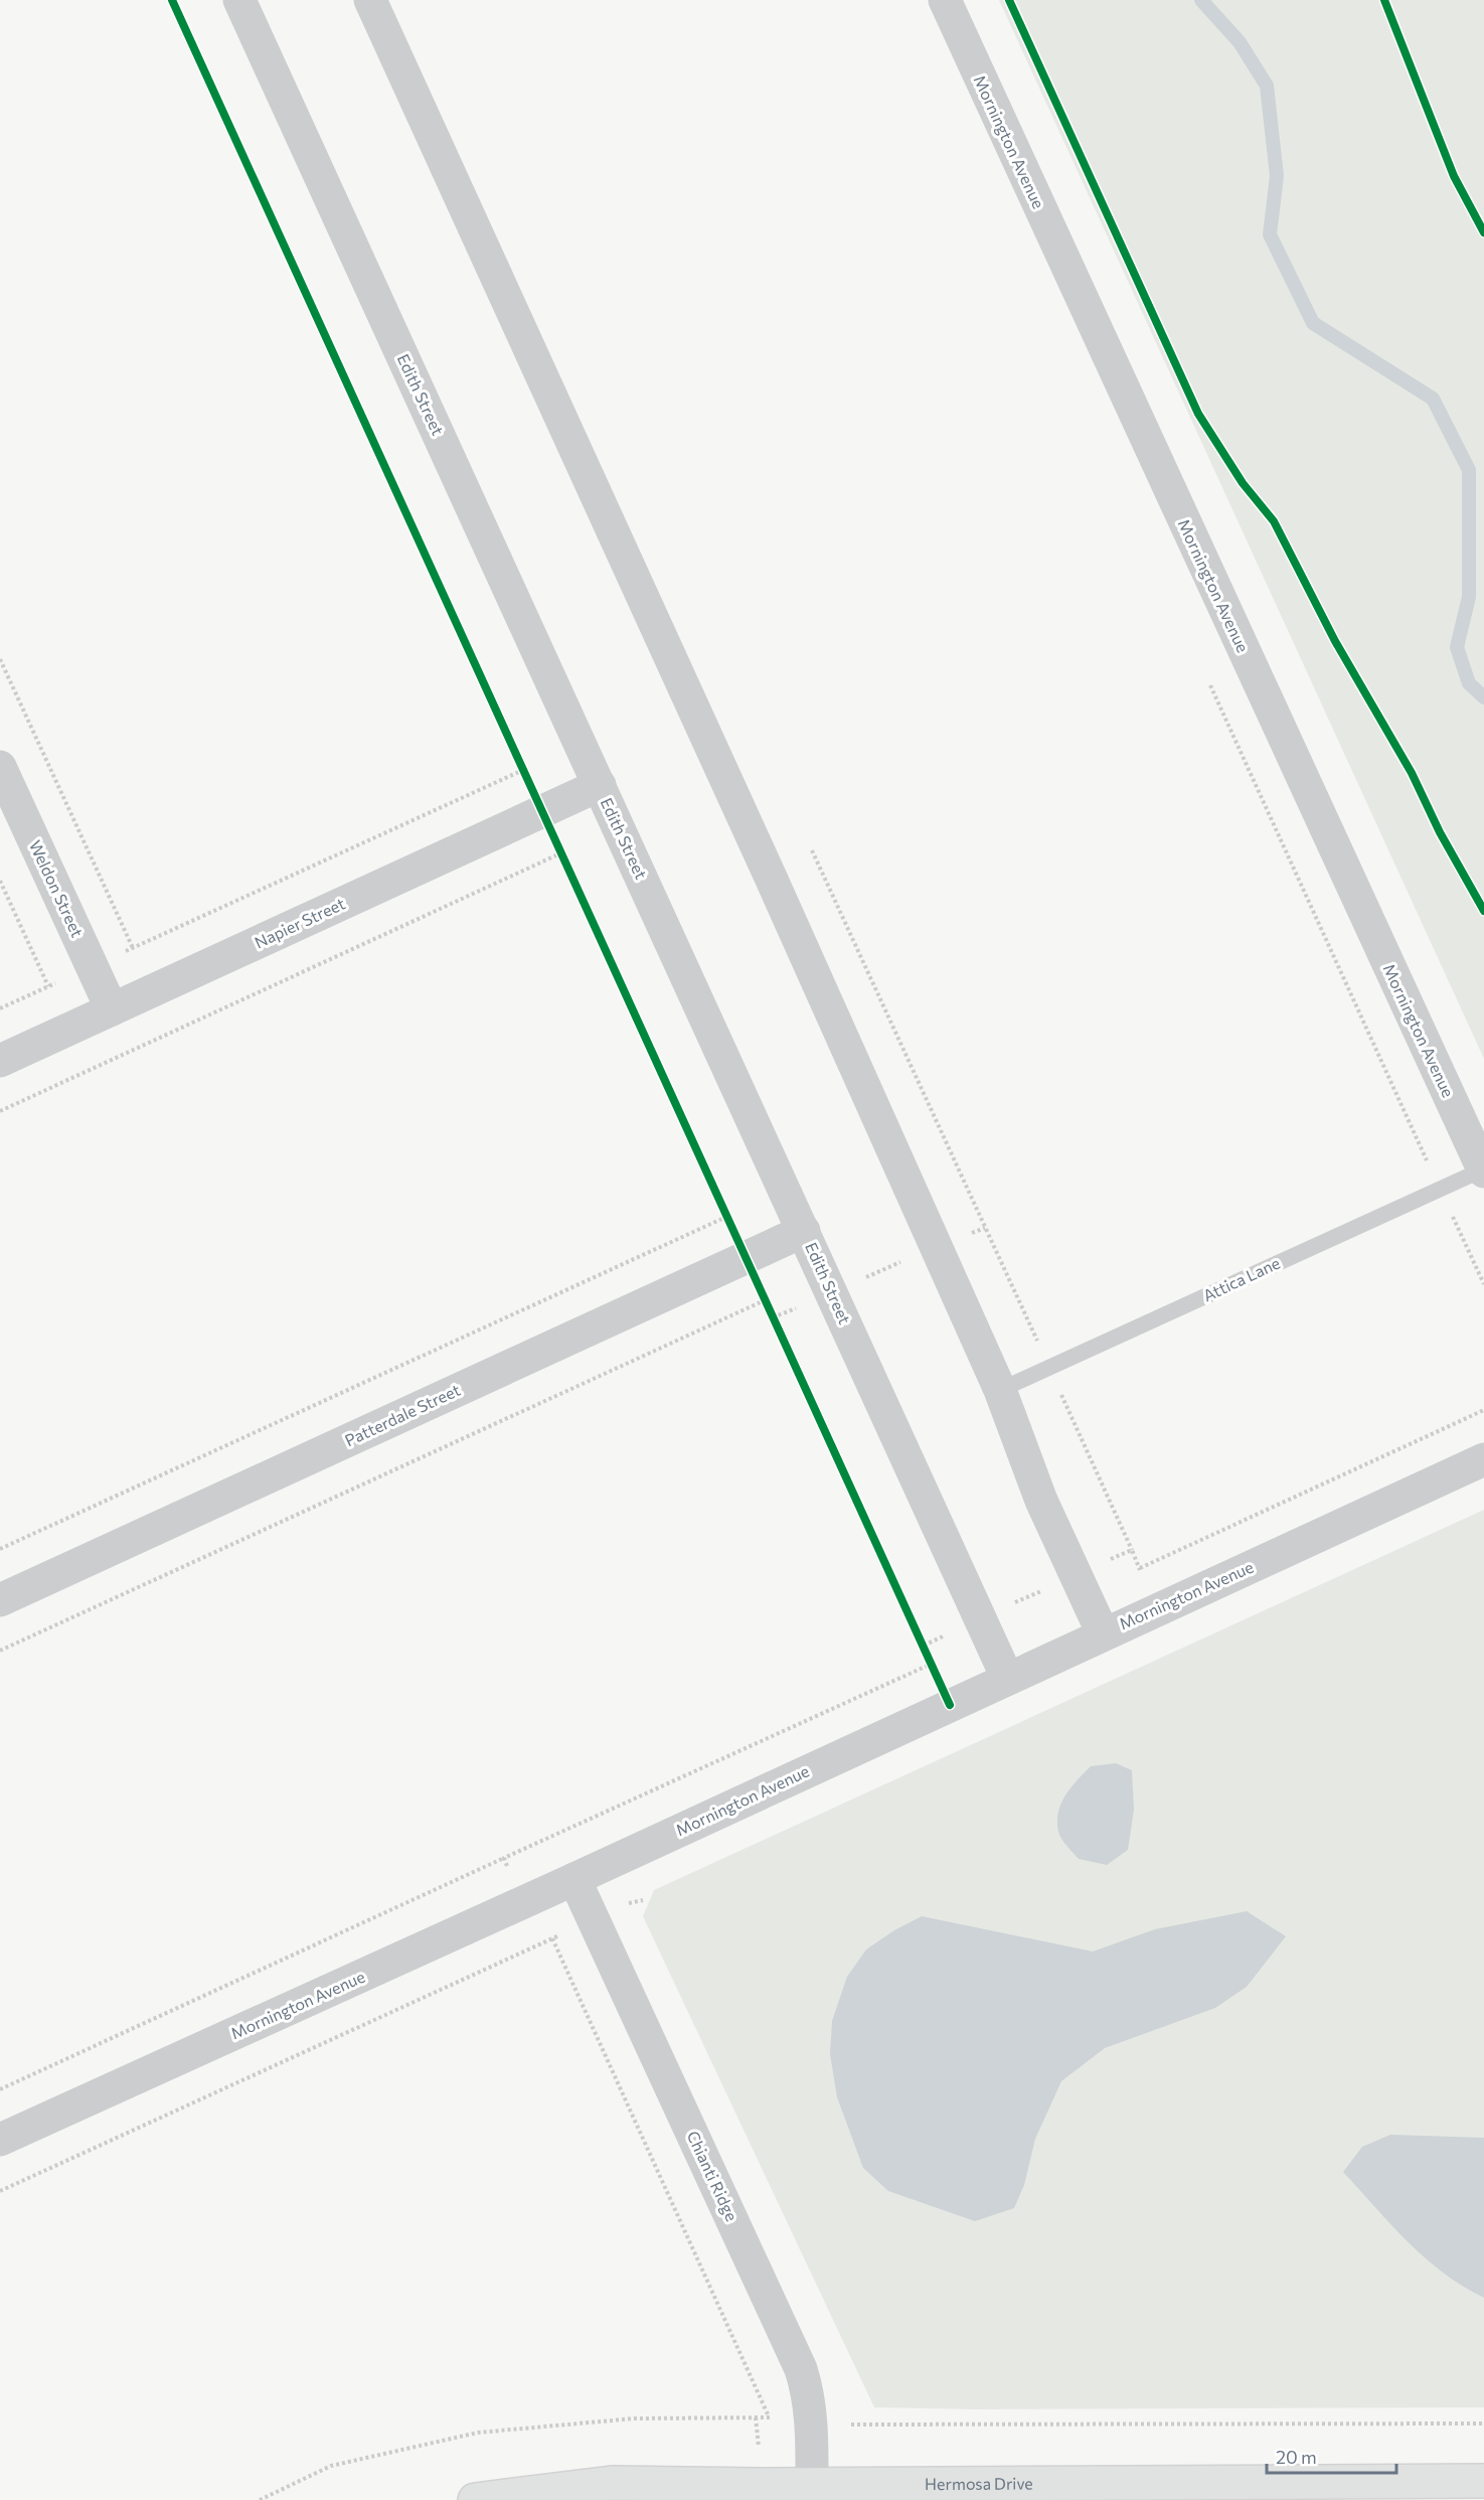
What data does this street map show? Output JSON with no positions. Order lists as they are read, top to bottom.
{
  "streets": {
    "street": [
      "Mornington Avenue",
      "Edith Street",
      "Weldon Street",
      "Napier Street",
      "Patterdale Street",
      "Chianti Ridge",
      "Hermosa Drive"
    ],
    "lane": ["Attica Lane"]
  },
  "crossings": [
    ["Mornington Avenue", "Edith Street"],
    ["Mornington Avenue", "Attica Lane"],
    ["Mornington Avenue", "Chianti Ridge"],
    ["Edith Street", "Napier Street"],
    ["Edith Street", "Patterdale Street"],
    ["Weldon Street", "Napier Street"],
    ["Chianti Ridge", "Hermosa Drive"]
  ],
  "scale_bar": "20 m"
}
